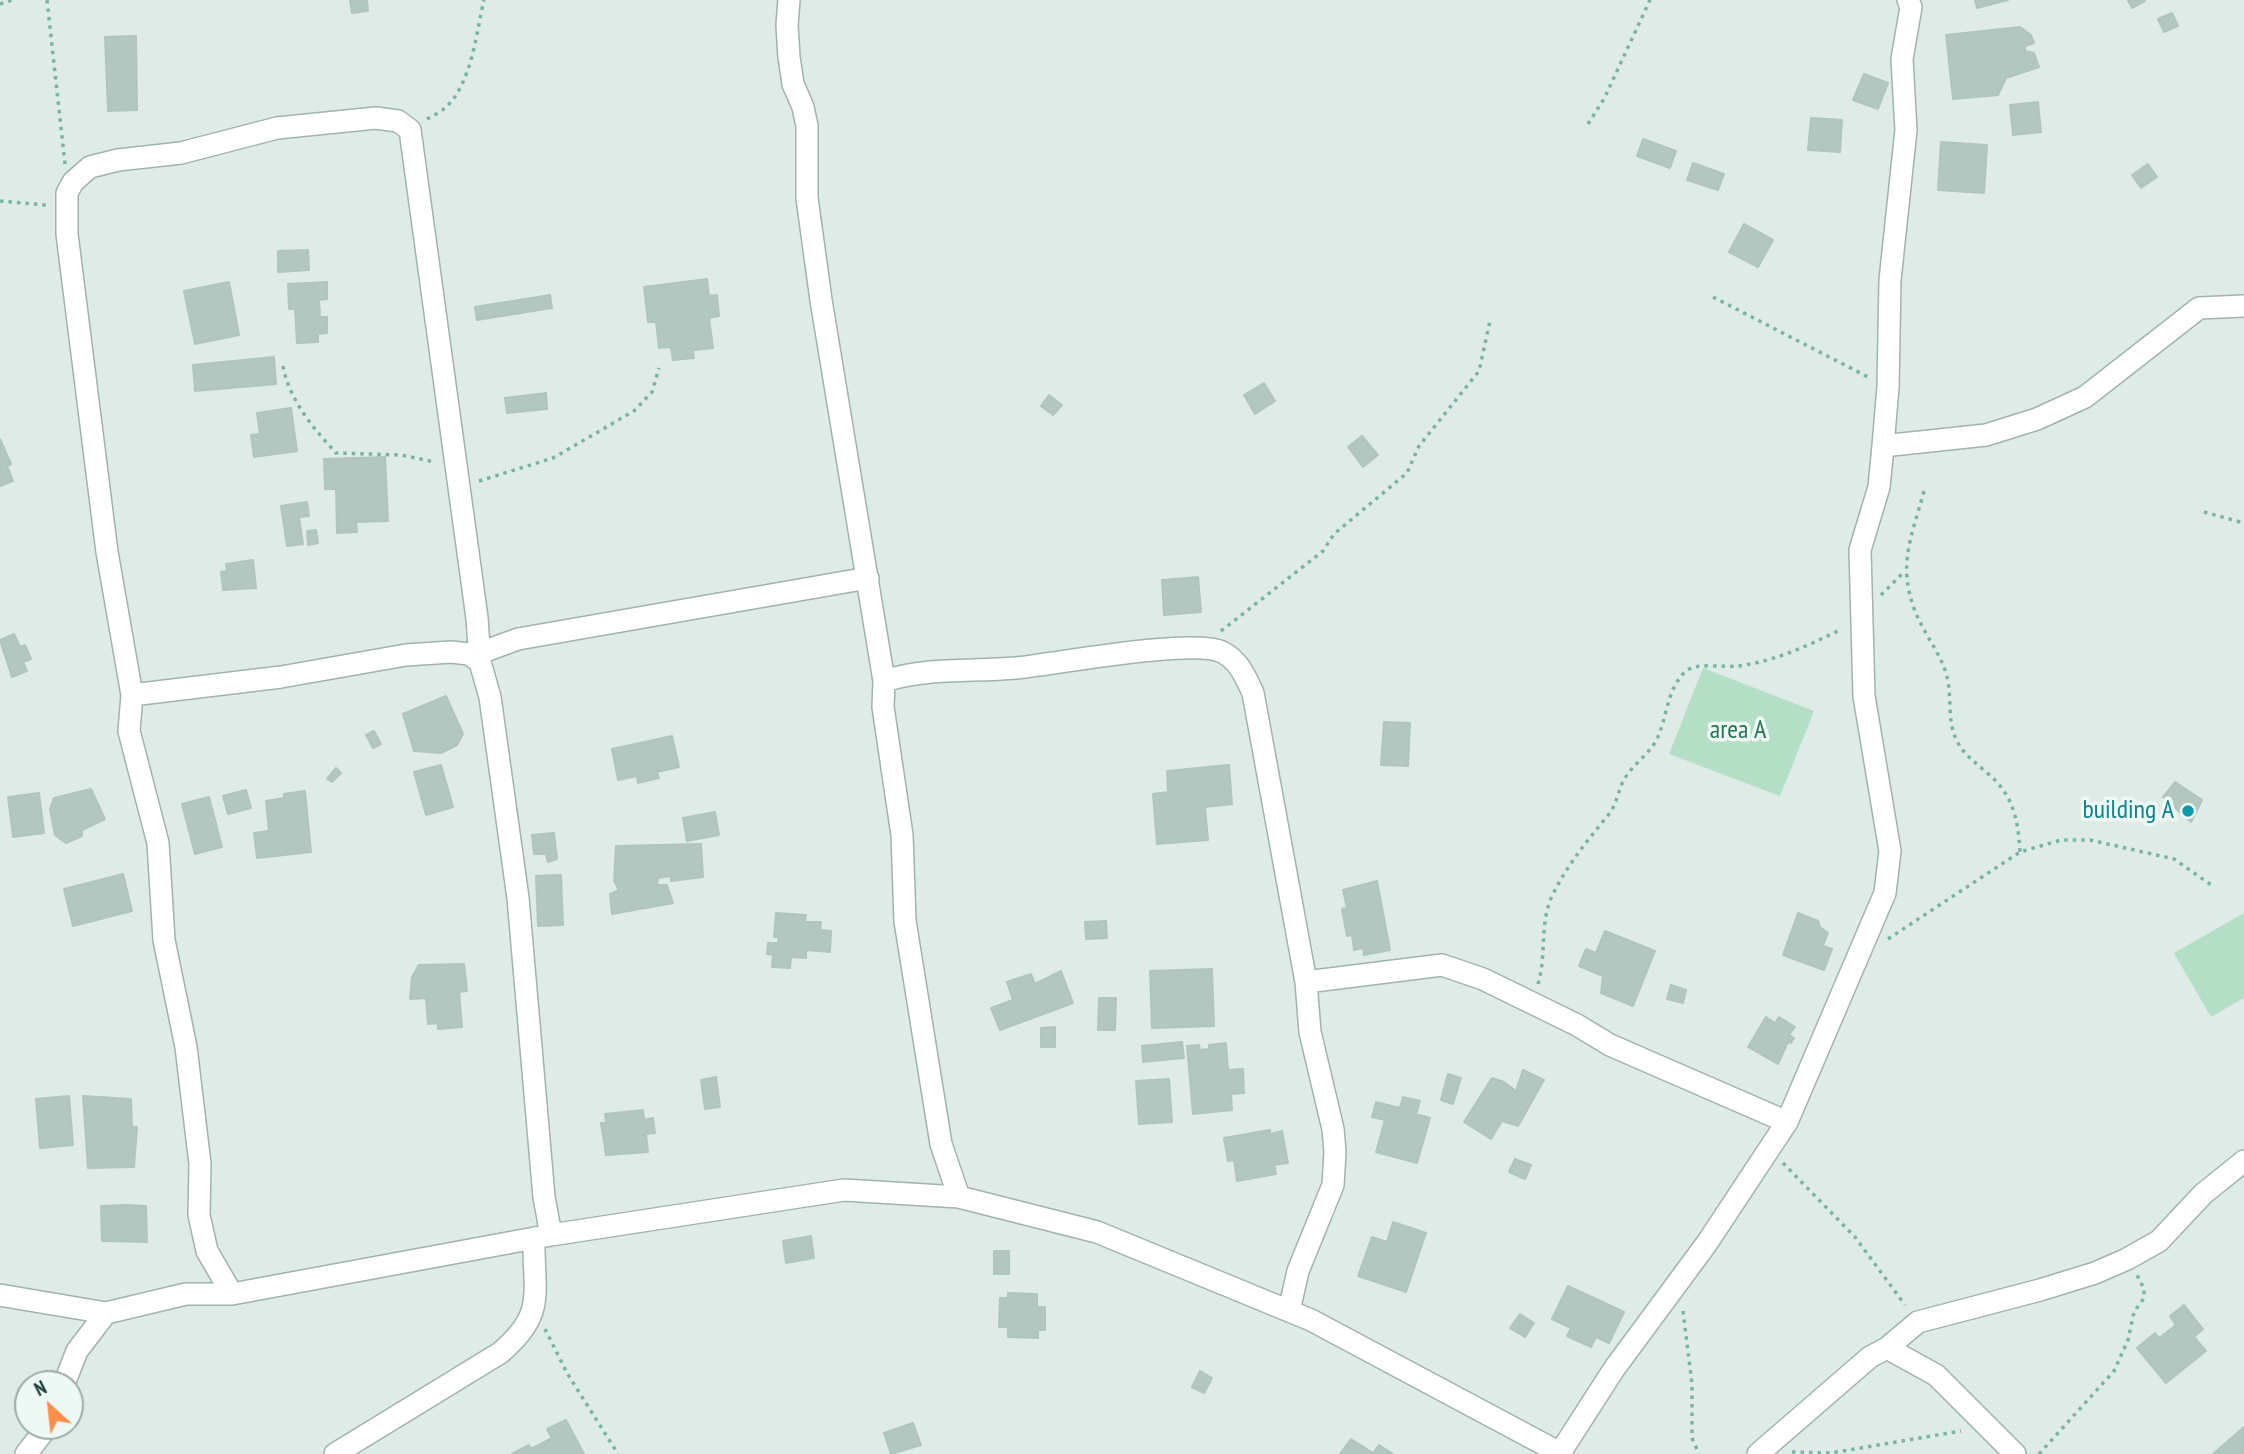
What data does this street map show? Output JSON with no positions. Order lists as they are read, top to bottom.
{
  "parks": ["area A"],
  "places": ["building A"],
  "north": "top left"
}
